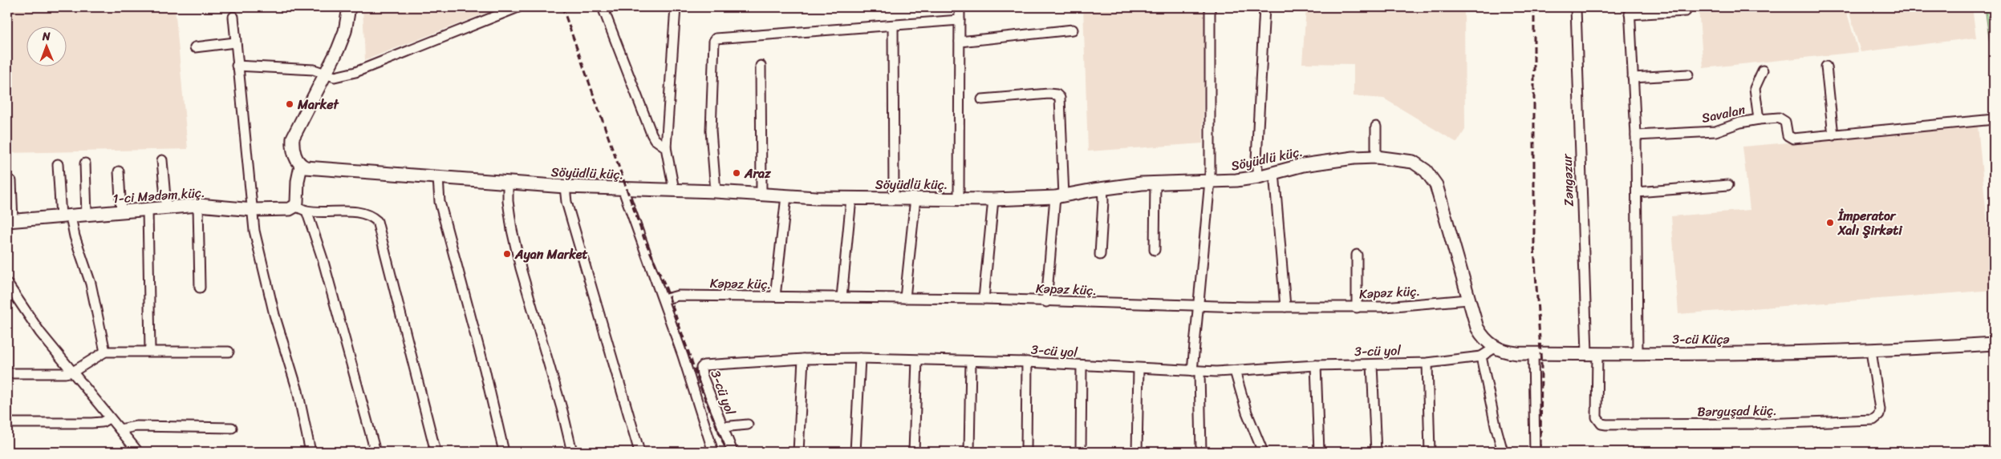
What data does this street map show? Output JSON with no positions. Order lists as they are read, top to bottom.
{
  "streets": {
    "street": [
      "Savalan",
      "Söyüdlü küç.",
      "Zəngəzur",
      "1-ci Mədəm küç.",
      "Kəpəz küç.",
      "3-cü Küçə",
      "3-cü yol",
      "Bərguşad küç."
    ]
  },
  "crossings": [
    ["Söyüdlü küç.", "Kəpəz küç."],
    ["Söyüdlü küç.", "3-cü Küçə"],
    ["Söyüdlü küç.", "3-cü yol"],
    ["Zəngəzur", "3-cü Küçə"],
    ["Zəngəzur", "Bərguşad küç."],
    ["3-cü Küçə", "3-cü yol"],
    ["3-cü Küçə", "Bərguşad küç."]
  ],
  "places": [
    "Market",
    "Araz",
    "İmperator Xalı Şirkəti",
    "Ayan Market"
  ],
  "north": "top"
}
